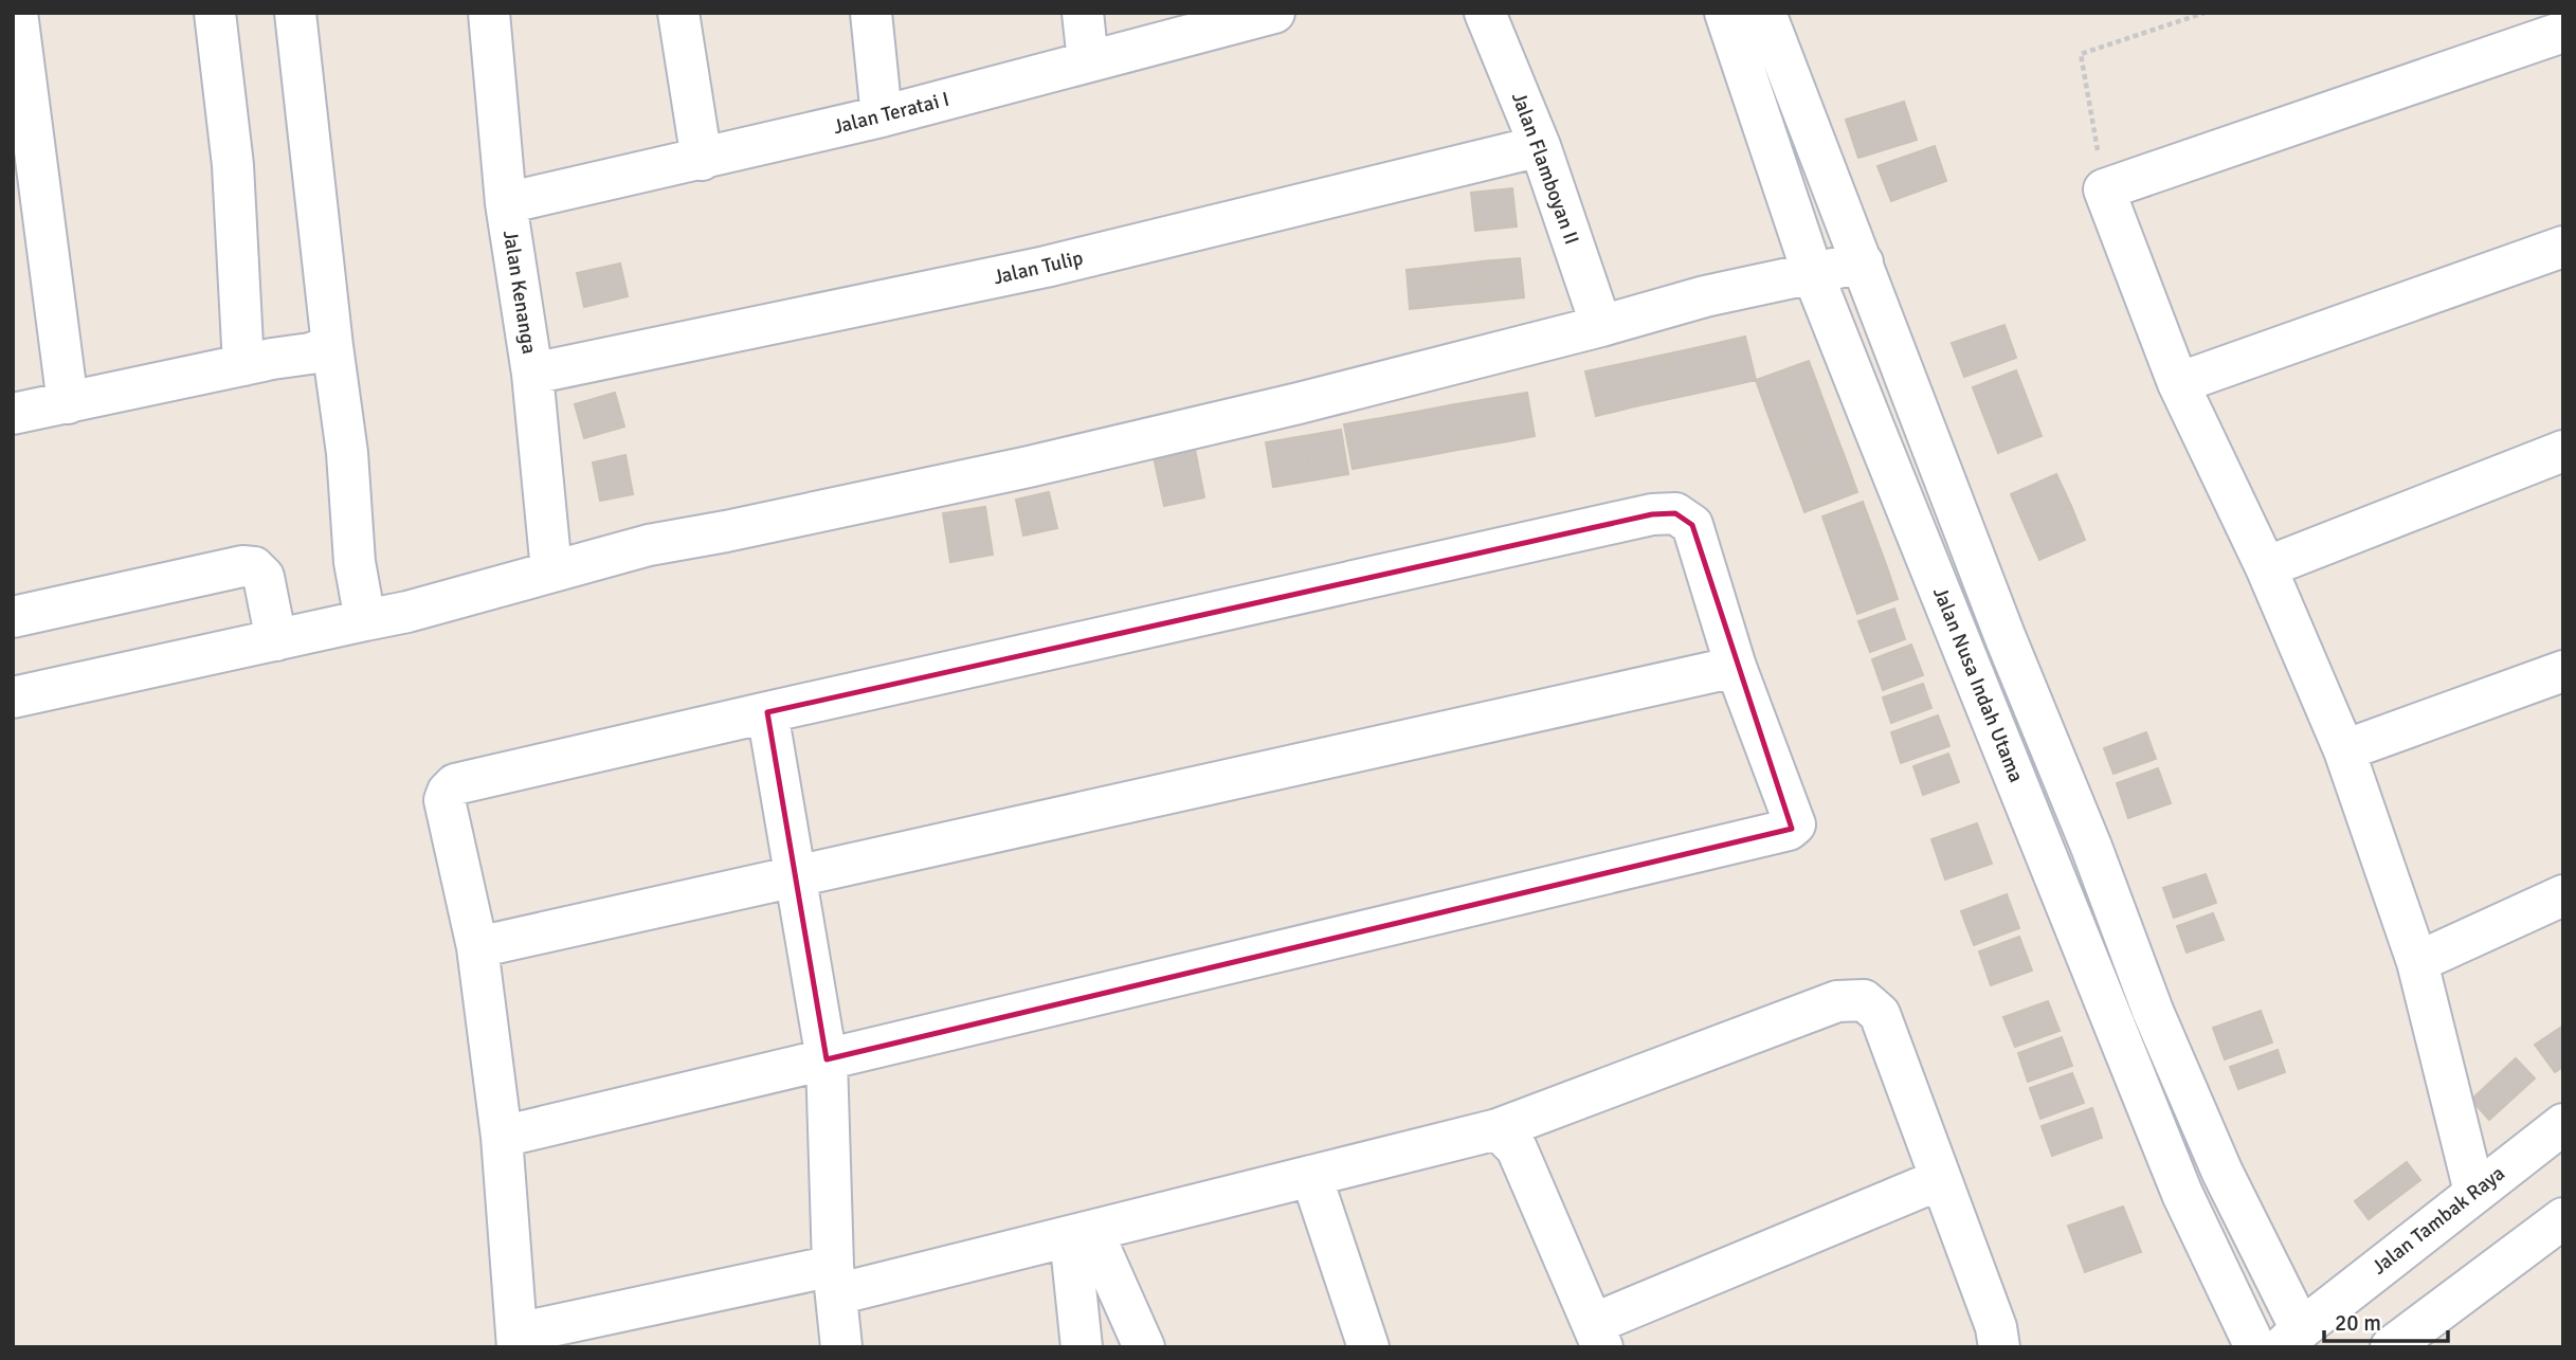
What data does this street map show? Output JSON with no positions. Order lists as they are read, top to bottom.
{
  "streets": {
    "street": [
      "Jalan Teratai I",
      "Jalan Flamboyan II",
      "Jalan Tulip",
      "Jalan Kenanga",
      "Jalan Nusa Indah Utama",
      "Jalan Tambak Raya"
    ]
  },
  "crossings": [
    ["Jalan Teratai I", "Jalan Kenanga"],
    ["Jalan Flamboyan II", "Jalan Tulip"],
    ["Jalan Tulip", "Jalan Kenanga"],
    ["Jalan Nusa Indah Utama", "Jalan Tambak Raya"]
  ],
  "scale_bar": "20 m"
}
